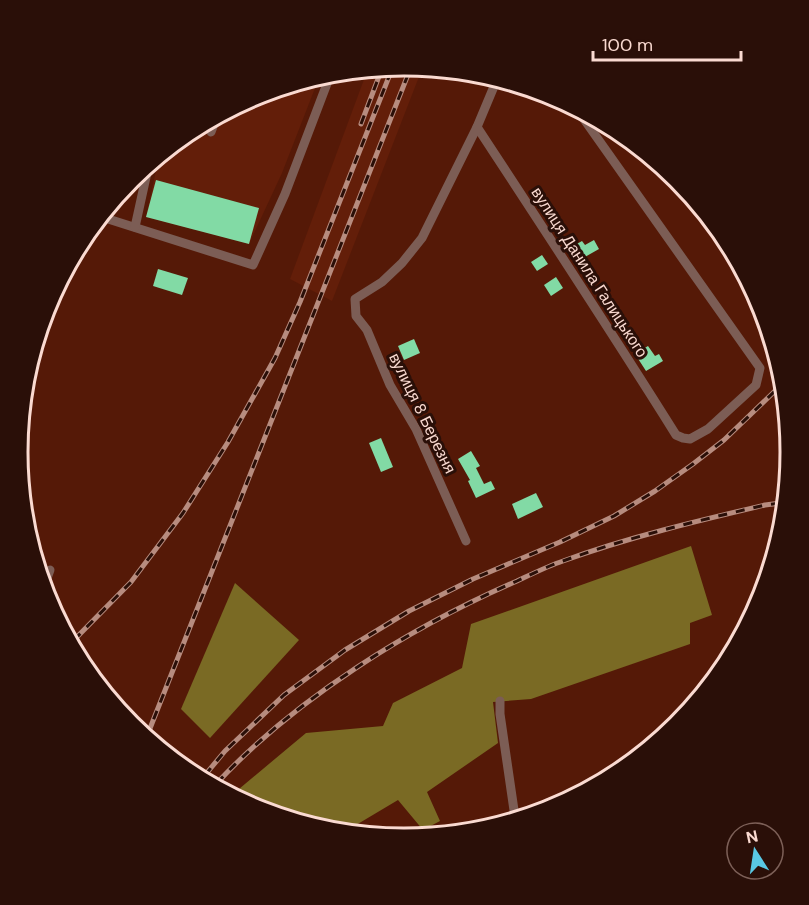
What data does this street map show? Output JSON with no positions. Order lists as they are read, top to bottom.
{
  "streets": {
    "street": ["вулиця Данила Галицького", "вулиця 8 Березня"]
  },
  "crossings": [
    ["вулиця Данила Галицького", "вулиця 8 Березня"]
  ],
  "scale_bar": "100 m",
  "north": "top"
}
